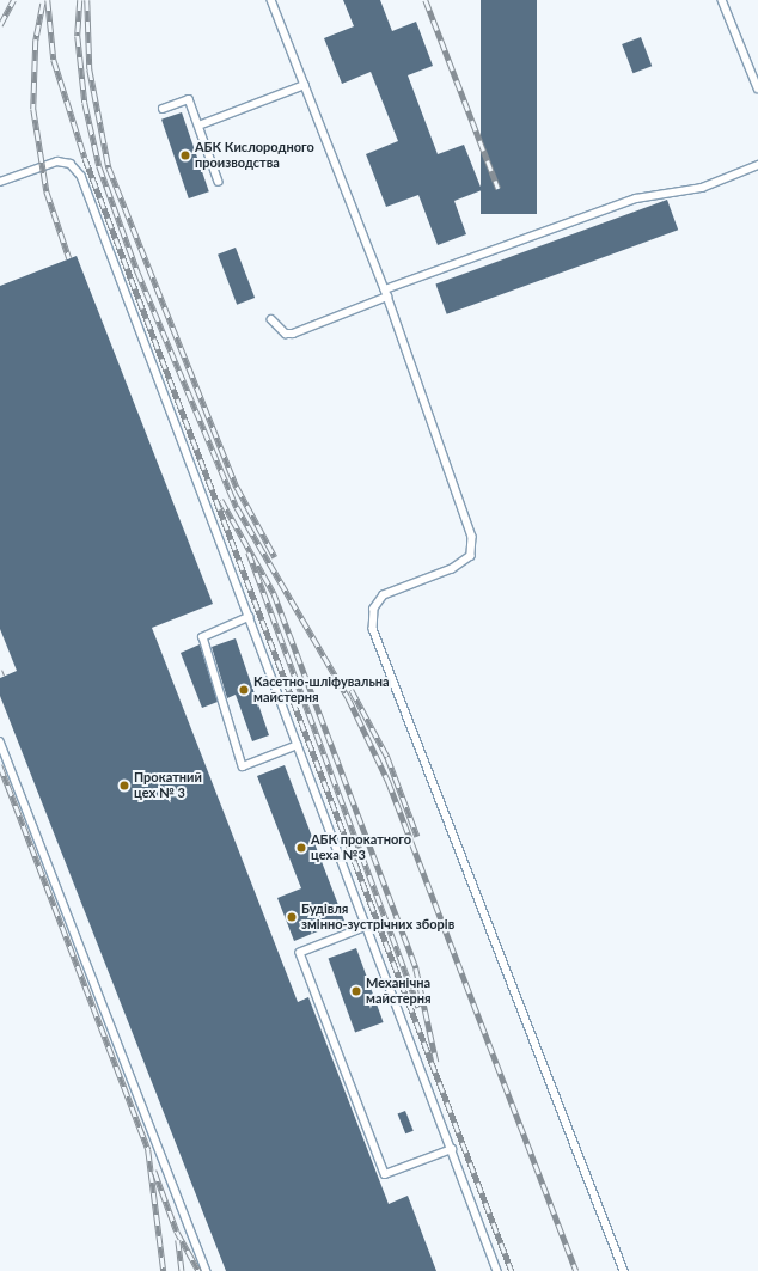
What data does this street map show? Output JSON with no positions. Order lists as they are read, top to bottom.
{
  "places": [
    "АБК Кислородного производства",
    "Касетно-шліфувальна майстерня",
    "Прокатний цех № 3",
    "АБК прокатного цеха №3",
    "Будівля змінно-зустрічних зборів",
    "Механічна майстерня"
  ]
}
